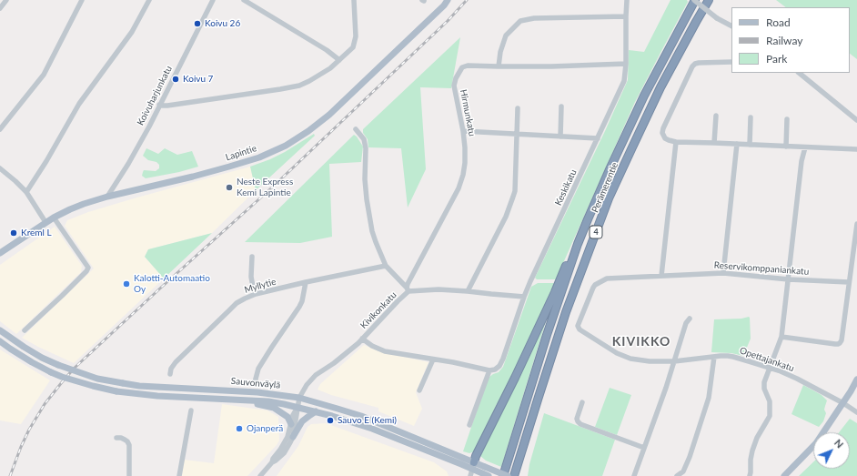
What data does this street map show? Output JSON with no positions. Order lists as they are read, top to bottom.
{
  "streets": {
    "highway": ["Perämerentie", "4"],
    "main road": ["Lapintie", "Sauvonväylä"],
    "street": [
      "Koivuharjunkatu",
      "Hirmunkatu",
      "Keskikatu",
      "Reservikomppaniankatu",
      "Myllytie",
      "Kivikonkatu",
      "Opettajankatu"
    ]
  },
  "crossings": [
    ["Koivuharjunkatu", "Lapintie"],
    ["Hirmunkatu", "Keskikatu"],
    ["Hirmunkatu", "Kivikonkatu"],
    ["Keskikatu", "Kivikonkatu"],
    ["Reservikomppaniankatu", "Opettajankatu"],
    ["Kivikonkatu", "Sauvonväylä"]
  ],
  "districts": ["KIVIKKO"],
  "places": [
    "Koivu 26",
    "Koivu 7",
    "Neste Express Kemi Lapintie",
    "Kreml L",
    "Kalotti-Automaatio Oy",
    "Sauvo E (Kemi)",
    "Ojanperä"
  ],
  "legend": ["Road", "Railway", "Park"],
  "north": "top right"
}
